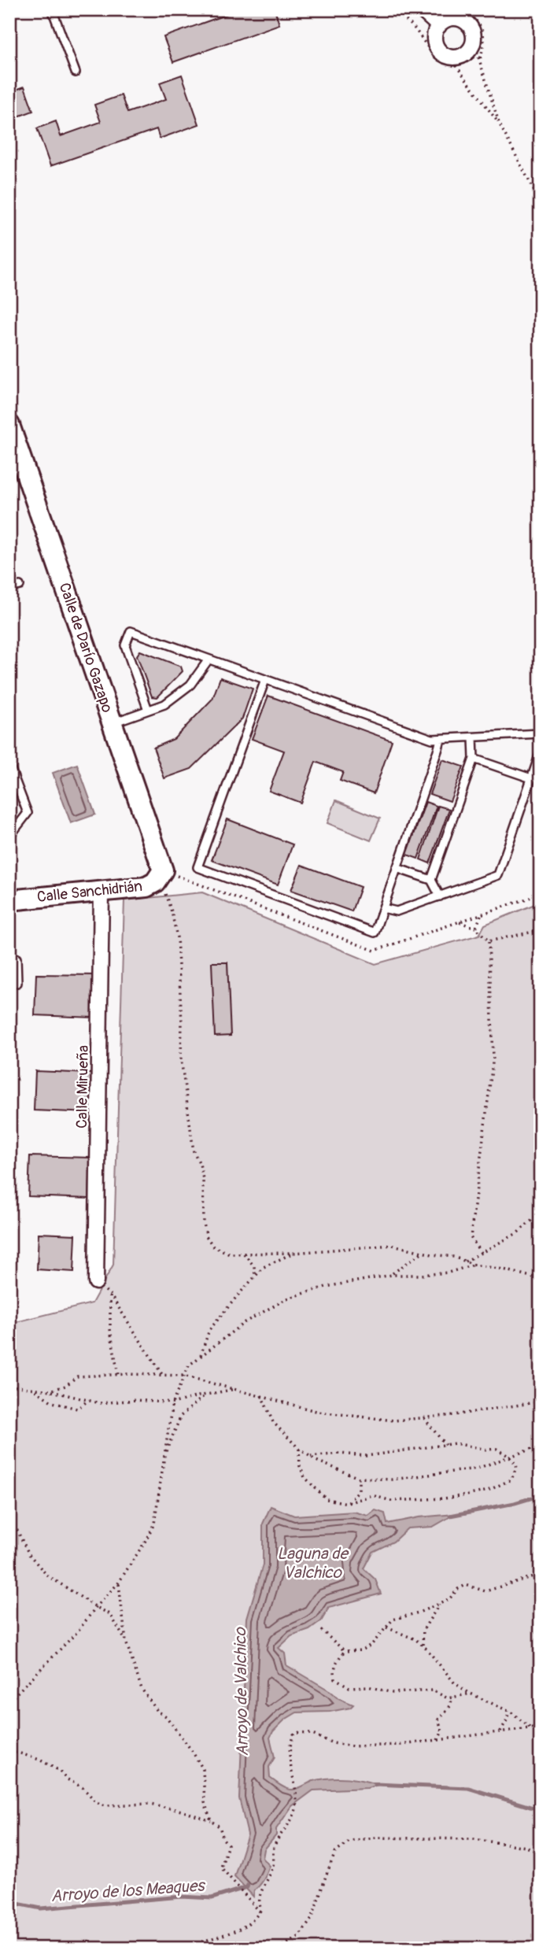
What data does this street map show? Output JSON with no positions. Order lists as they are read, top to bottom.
{
  "streets": {
    "street": ["Calle de Darío Gazapo", "Calle Sanchidrián", "Calle Mirueña"]
  },
  "crossings": [
    ["Calle de Darío Gazapo", "Calle Sanchidrián"],
    ["Calle Sanchidrián", "Calle Mirueña"]
  ],
  "water": ["Laguna de Valchico", "Arroyo de Valchico", "Arroyo de los Meaques"]
}
